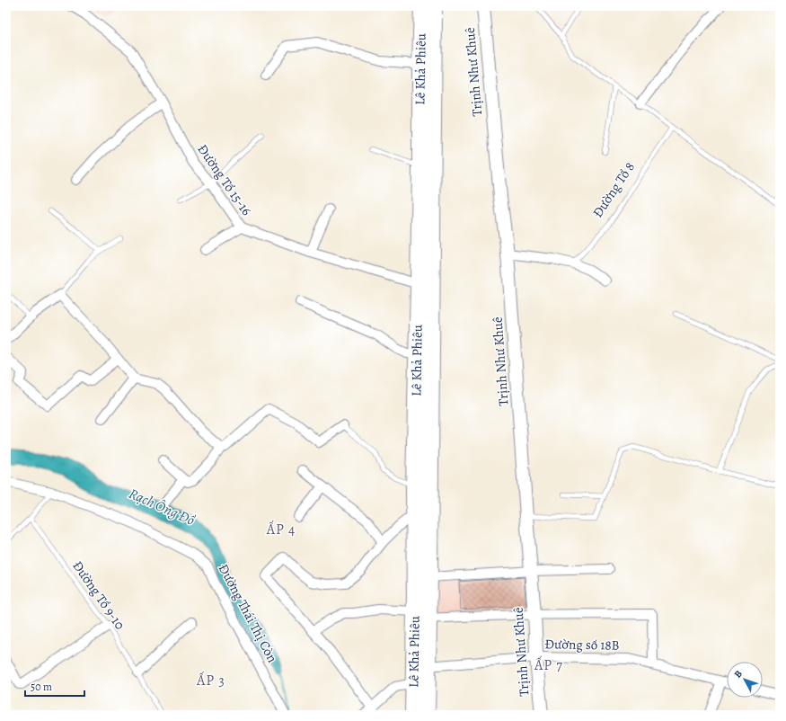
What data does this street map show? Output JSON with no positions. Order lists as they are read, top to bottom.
{
  "streets": {
    "highway": ["Lê Khả Phiêu"],
    "street": [
      "Trịnh Như Khuê",
      "Đường Tổ 15-16",
      "Đường Thái Thị Còn",
      "Đường số 18B"
    ],
    "lane": ["Đường Tổ 8", "Đường Tổ 9-10"]
  },
  "crossings": [
    ["Lê Khả Phiêu", "Đường Tổ 15-16"],
    ["Lê Khả Phiêu", "Đường số 18B"],
    ["Trịnh Như Khuê", "Đường số 18B"]
  ],
  "districts": ["ẤP 4", "ẤP 7", "ẤP 3"],
  "water": ["Rạch Ông Đồ"],
  "scale_bar": "50 m",
  "north": "top left"
}
